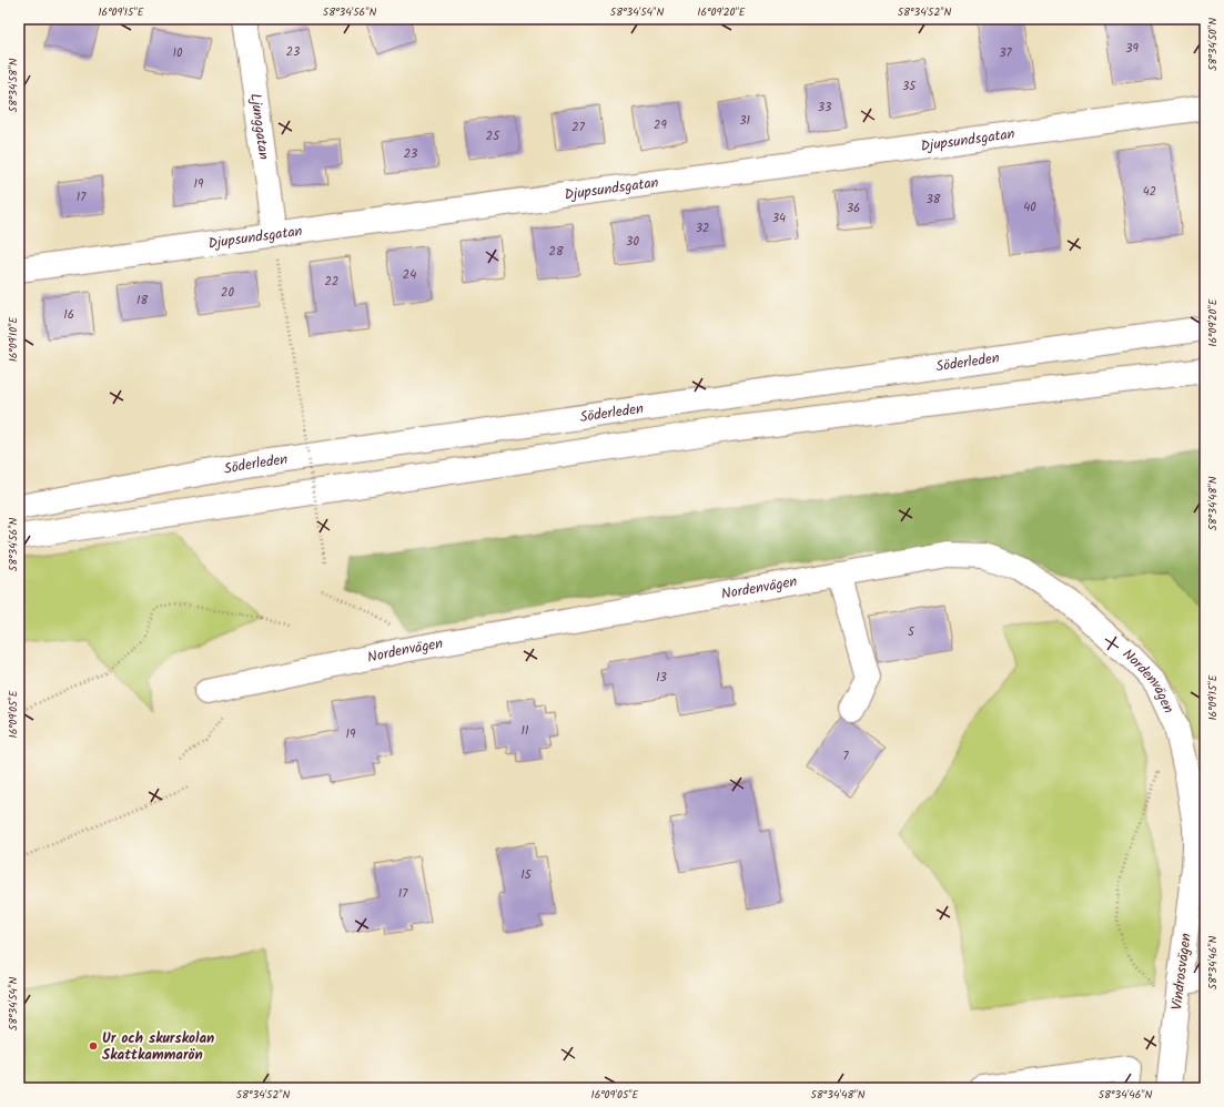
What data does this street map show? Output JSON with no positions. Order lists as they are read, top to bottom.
{
  "streets": {
    "main road": [
      "Ljunggatan",
      "Djupsundsgatan",
      "Söderleden",
      "Nordenvägen",
      "Vindrosvägen"
    ]
  },
  "crossings": [
    ["Ljunggatan", "Djupsundsgatan"],
    ["Nordenvägen", "Vindrosvägen"]
  ],
  "places": ["Ur och skurskolan Skattkammarön"],
  "house_numbers": [
    "39",
    "23",
    "10",
    "37",
    "35",
    "33",
    "31",
    "29",
    "27",
    "25",
    "23",
    "19",
    "42",
    "17",
    "38",
    "40",
    "36",
    "34",
    "32",
    "30",
    "28",
    "24",
    "22",
    "20",
    "18",
    "16",
    "5",
    "13",
    "11",
    "19",
    "7",
    "15",
    "17"
  ],
  "coordinates": [
    "16°09'15\"E",
    "58°34'56\"N",
    "58°34'54\"N",
    "16°09'20\"E",
    "58°34'52\"N",
    "58°34'50\"N",
    "58°34'58\"N",
    "16°09'10\"E",
    "58°34'48\"N",
    "16°09'05\"E",
    "58°34'46\"N"
  ]
}
